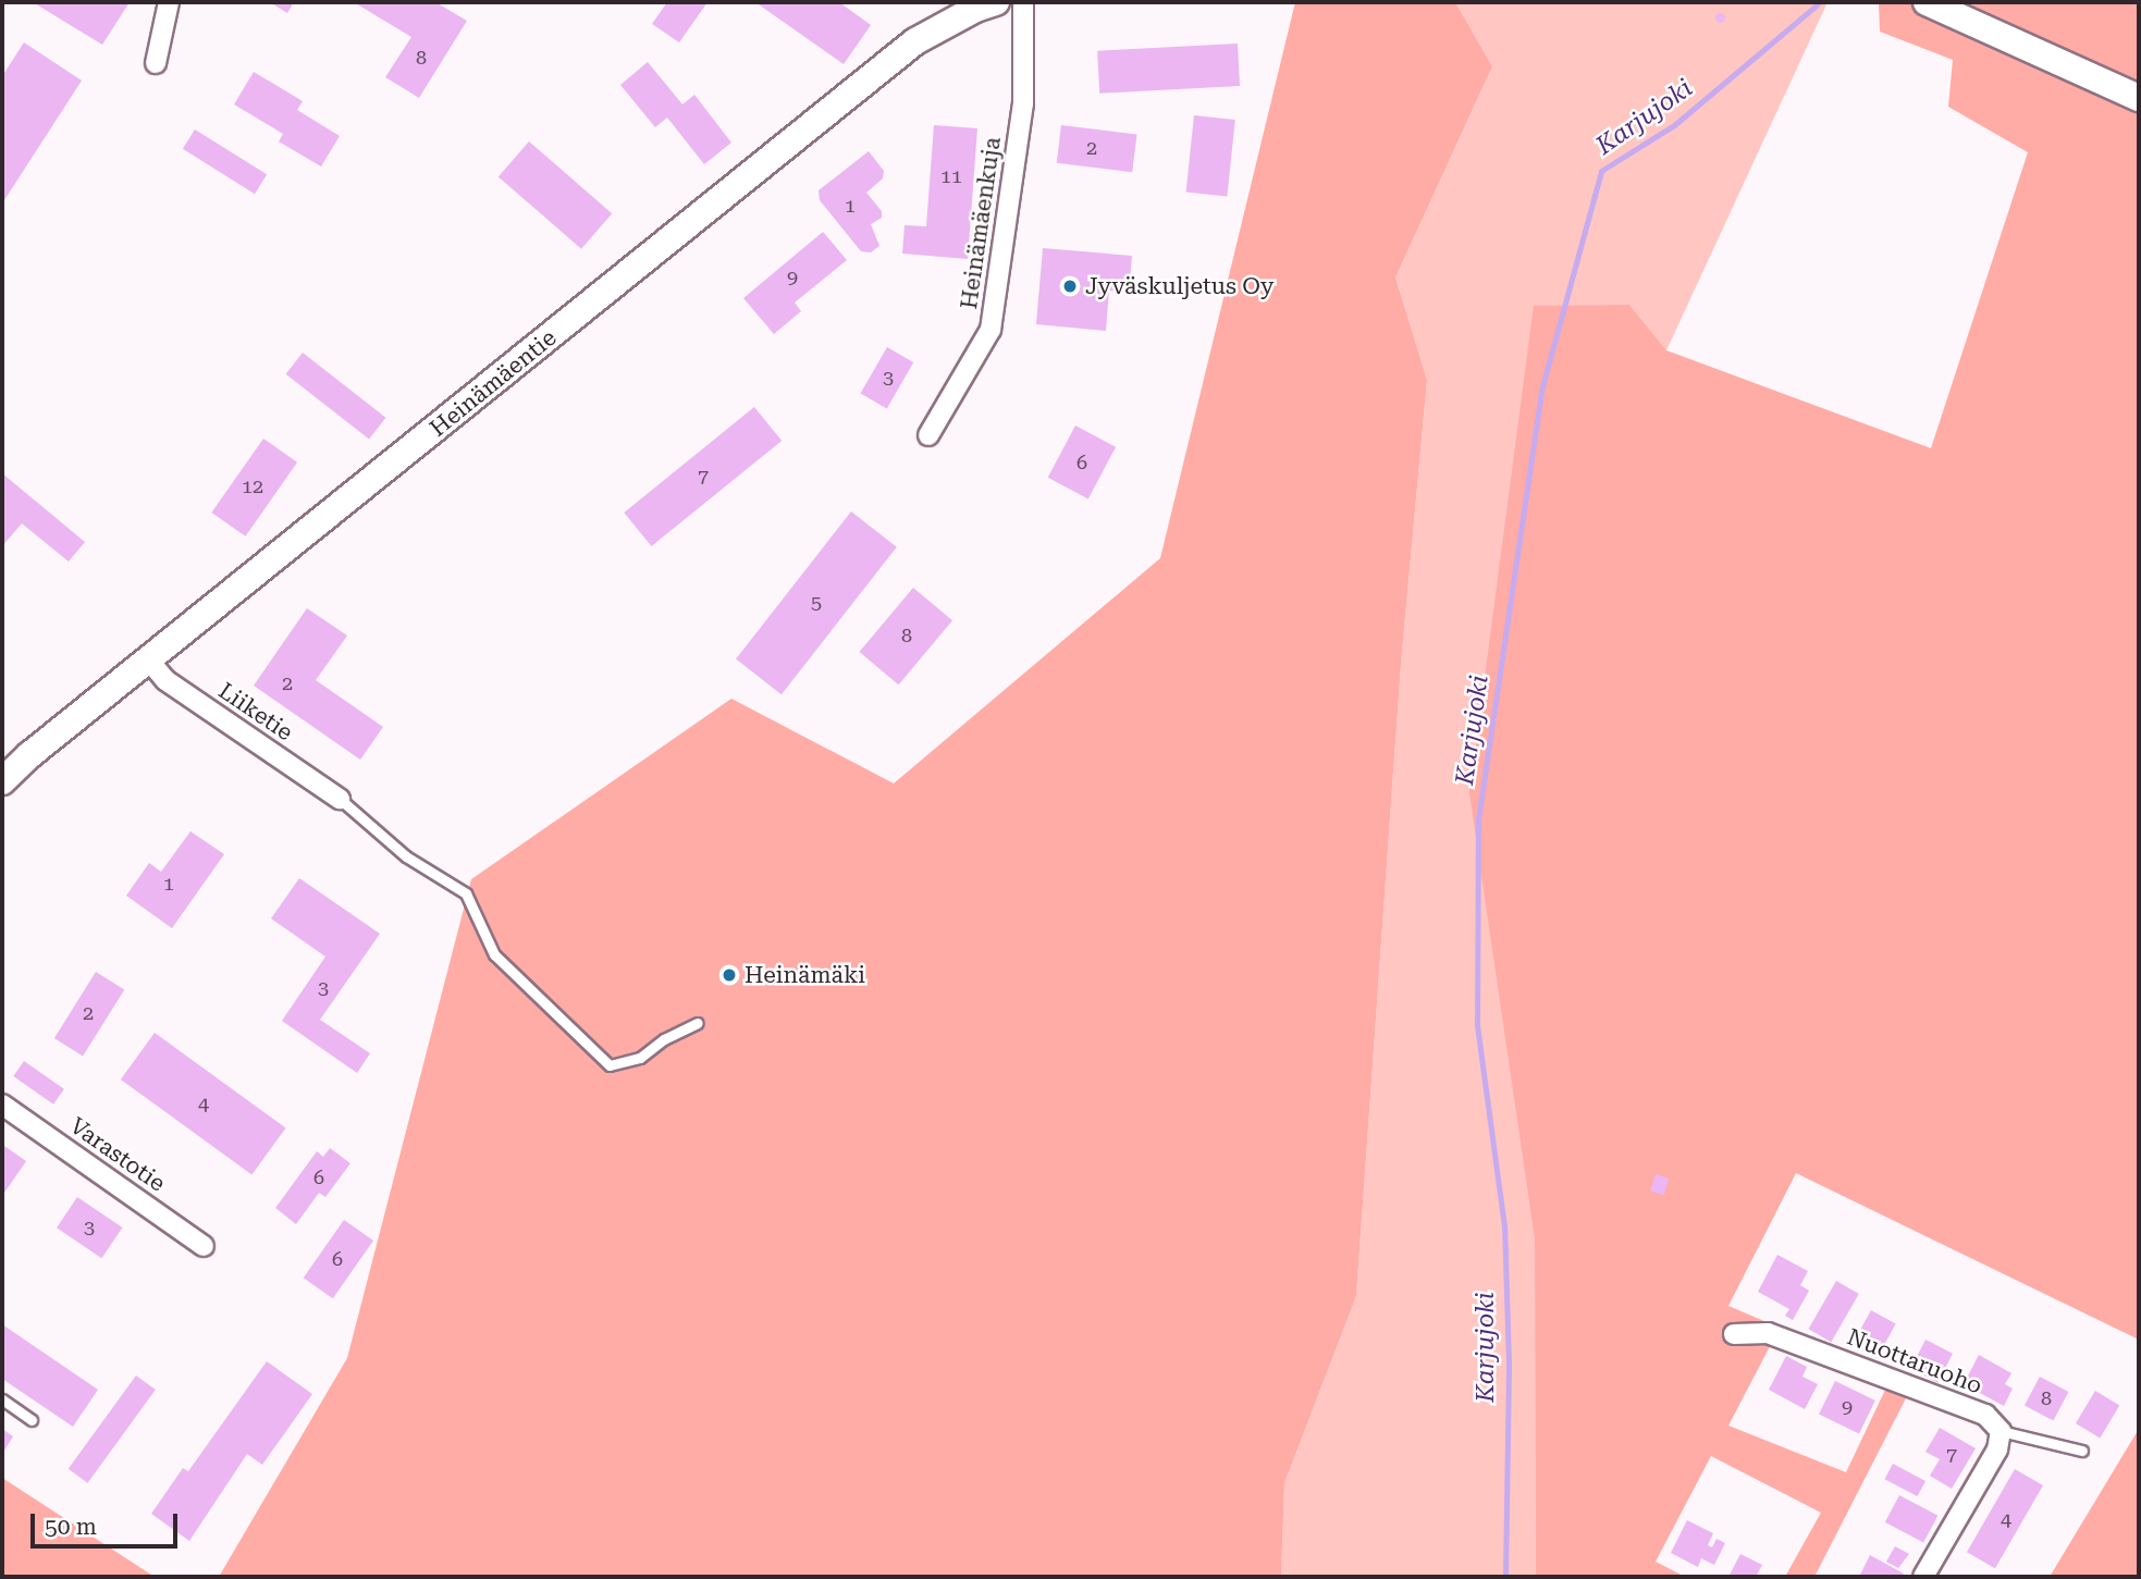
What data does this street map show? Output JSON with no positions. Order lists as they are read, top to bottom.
{
  "streets": {
    "street": [
      "Heinämäenkuja",
      "Heinämäentie",
      "Liiketie",
      "Varastotie",
      "Nuottaruoho"
    ]
  },
  "crossings": [
    ["Heinämäentie", "Liiketie"]
  ],
  "water": ["Karjujoki"],
  "places": ["Jyväskuljetus Oy", "Heinämäki"],
  "house_numbers": [
    "8",
    "2",
    "11",
    "1",
    "9",
    "3",
    "6",
    "7",
    "12",
    "5",
    "8",
    "2",
    "1",
    "3",
    "2",
    "4",
    "6",
    "3",
    "6",
    "8",
    "9",
    "7",
    "4"
  ],
  "scale_bar": "50 m"
}
